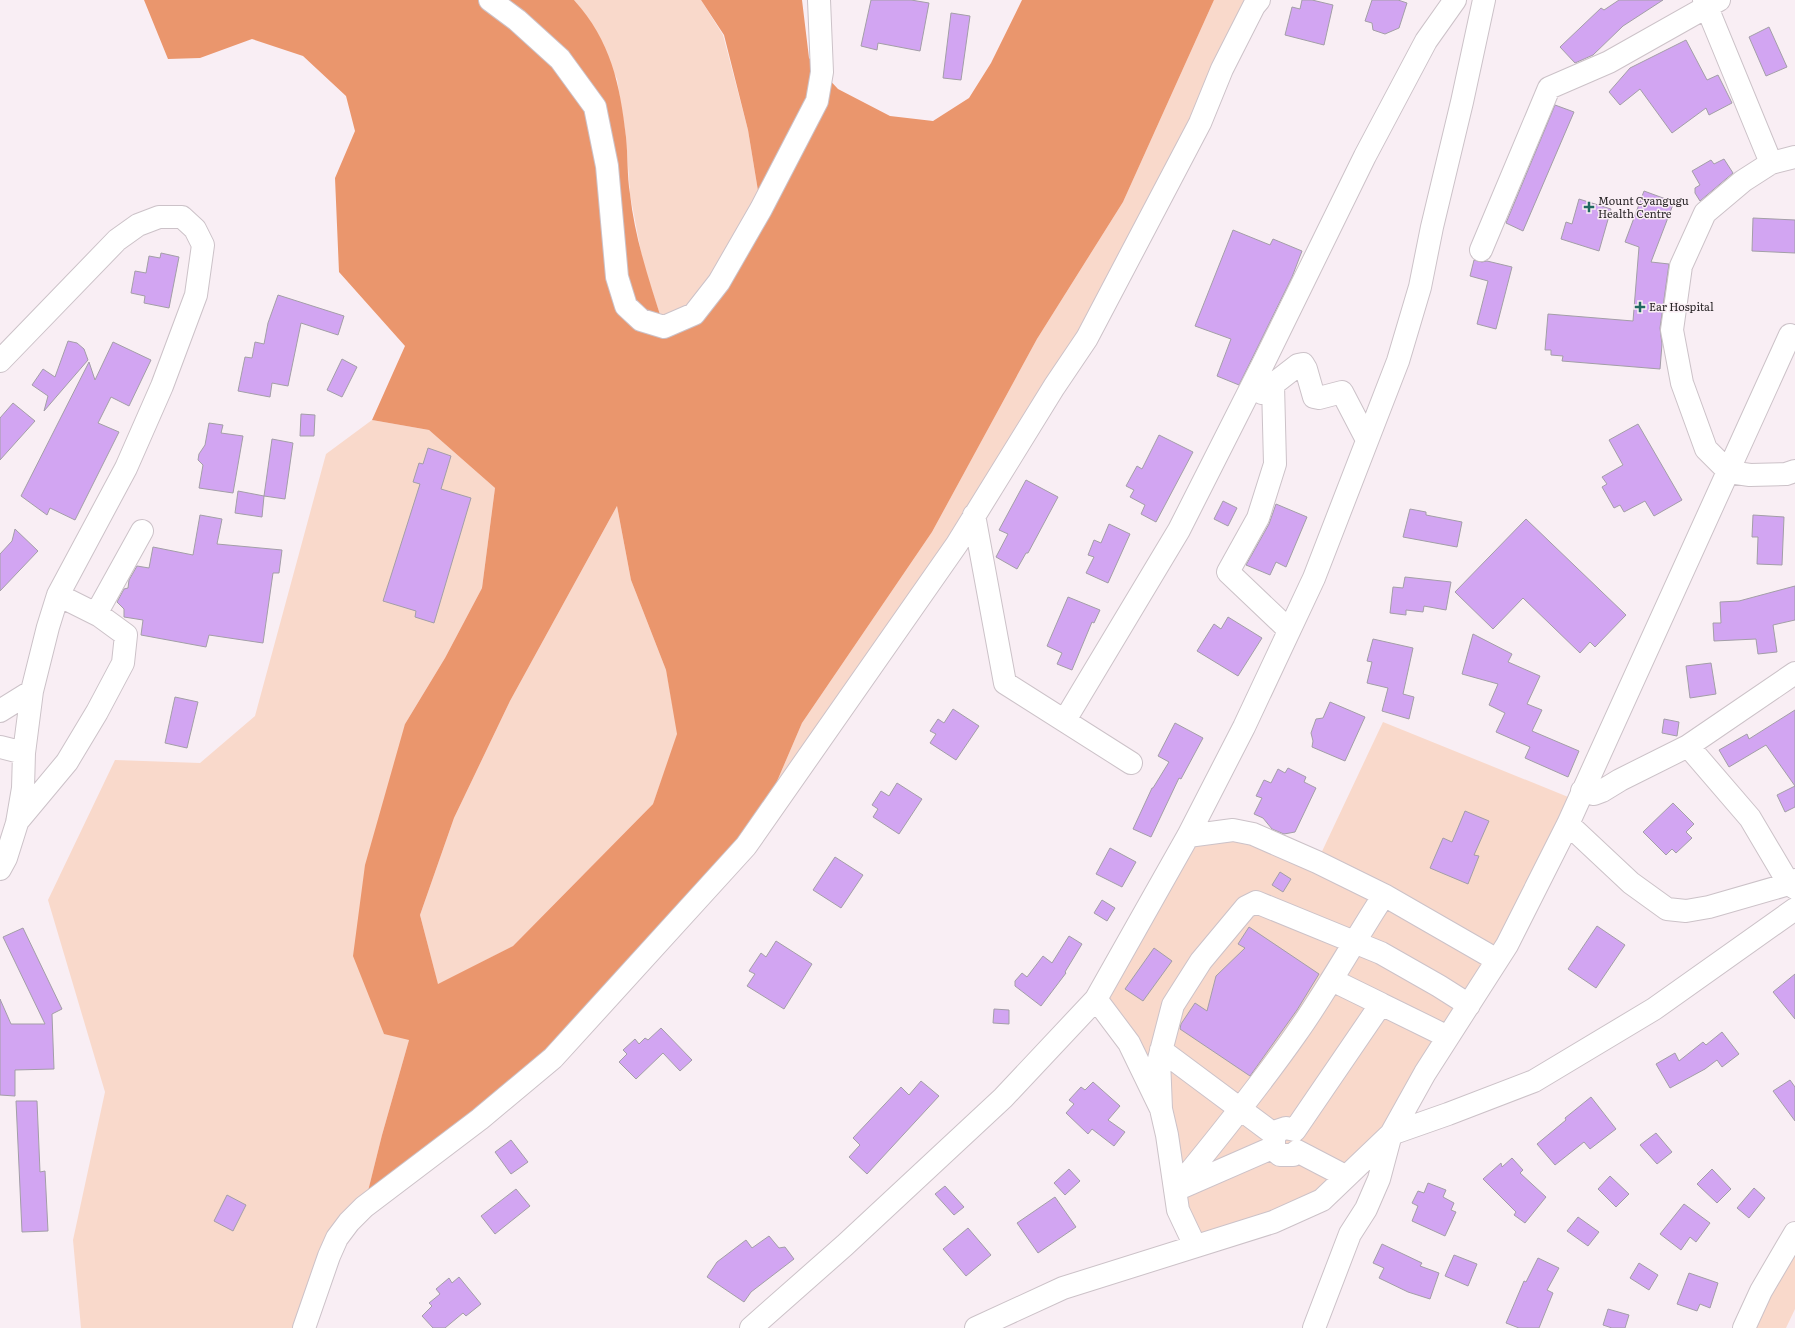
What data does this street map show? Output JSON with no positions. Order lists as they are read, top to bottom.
{
  "places": {
    "health": ["Mount Cyangugu Health Centre", "Ear Hospital"]
  }
}
